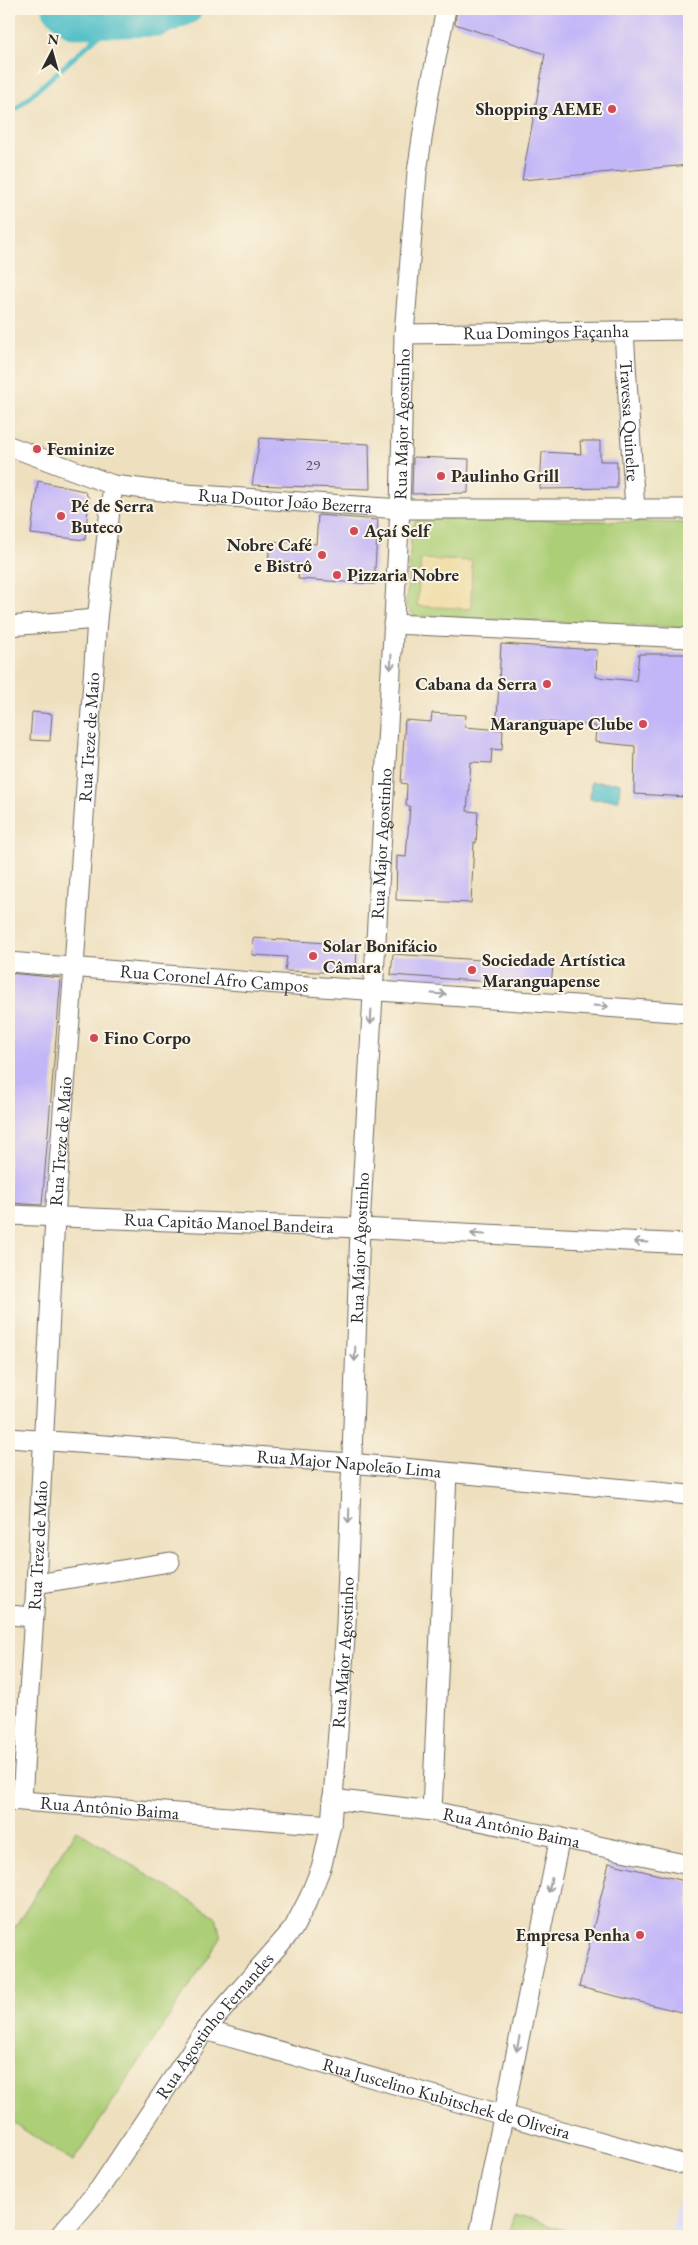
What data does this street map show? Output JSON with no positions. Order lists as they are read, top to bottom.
{
  "streets": {
    "street": [
      "Rua Domingos Façanha",
      "Travessa Quinelre",
      "Rua Major Agostinho",
      "Rua Doutor João Bezerra",
      "Rua Treze de Maio",
      "Rua Coronel Afro Campos",
      "Rua Capitão Manoel Bandeira",
      "Rua Major Napoleão Lima",
      "Rua Antônio Baima",
      "Rua Agostinho Fernandes",
      "Rua Juscelino Kubitschek de Oliveira"
    ]
  },
  "crossings": [
    ["Rua Domingos Façanha", "Travessa Quinelre"],
    ["Rua Domingos Façanha", "Rua Major Agostinho"],
    ["Travessa Quinelre", "Rua Doutor João Bezerra"],
    ["Rua Major Agostinho", "Rua Doutor João Bezerra"],
    ["Rua Major Agostinho", "Rua Coronel Afro Campos"],
    ["Rua Major Agostinho", "Rua Capitão Manoel Bandeira"],
    ["Rua Major Agostinho", "Rua Major Napoleão Lima"],
    ["Rua Major Agostinho", "Rua Antônio Baima"],
    ["Rua Major Agostinho", "Rua Agostinho Fernandes"],
    ["Rua Doutor João Bezerra", "Rua Treze de Maio"],
    ["Rua Treze de Maio", "Rua Coronel Afro Campos"],
    ["Rua Treze de Maio", "Rua Capitão Manoel Bandeira"],
    ["Rua Treze de Maio", "Rua Major Napoleão Lima"],
    ["Rua Treze de Maio", "Rua Antônio Baima"],
    ["Rua Antônio Baima", "Rua Agostinho Fernandes"],
    ["Rua Agostinho Fernandes", "Rua Juscelino Kubitschek de Oliveira"]
  ],
  "one_way": ["Rua Major Agostinho", "Rua Coronel Afro Campos", "Rua Capitão Manoel Bandeira"],
  "places": [
    "Shopping AEME",
    "Feminize",
    "Paulinho Grill",
    "Pé de Serra Buteco",
    "Açaí Self",
    "Nobre Café e Bistrô",
    "Pizzaria Nobre",
    "Cabana da Serra",
    "Maranguape Clube",
    "Solar Bonifácio Câmara",
    "Sociedade Artística Maranguapense",
    "Fino Corpo",
    "Empresa Penha"
  ],
  "house_numbers": ["29"],
  "north": "top"
}
